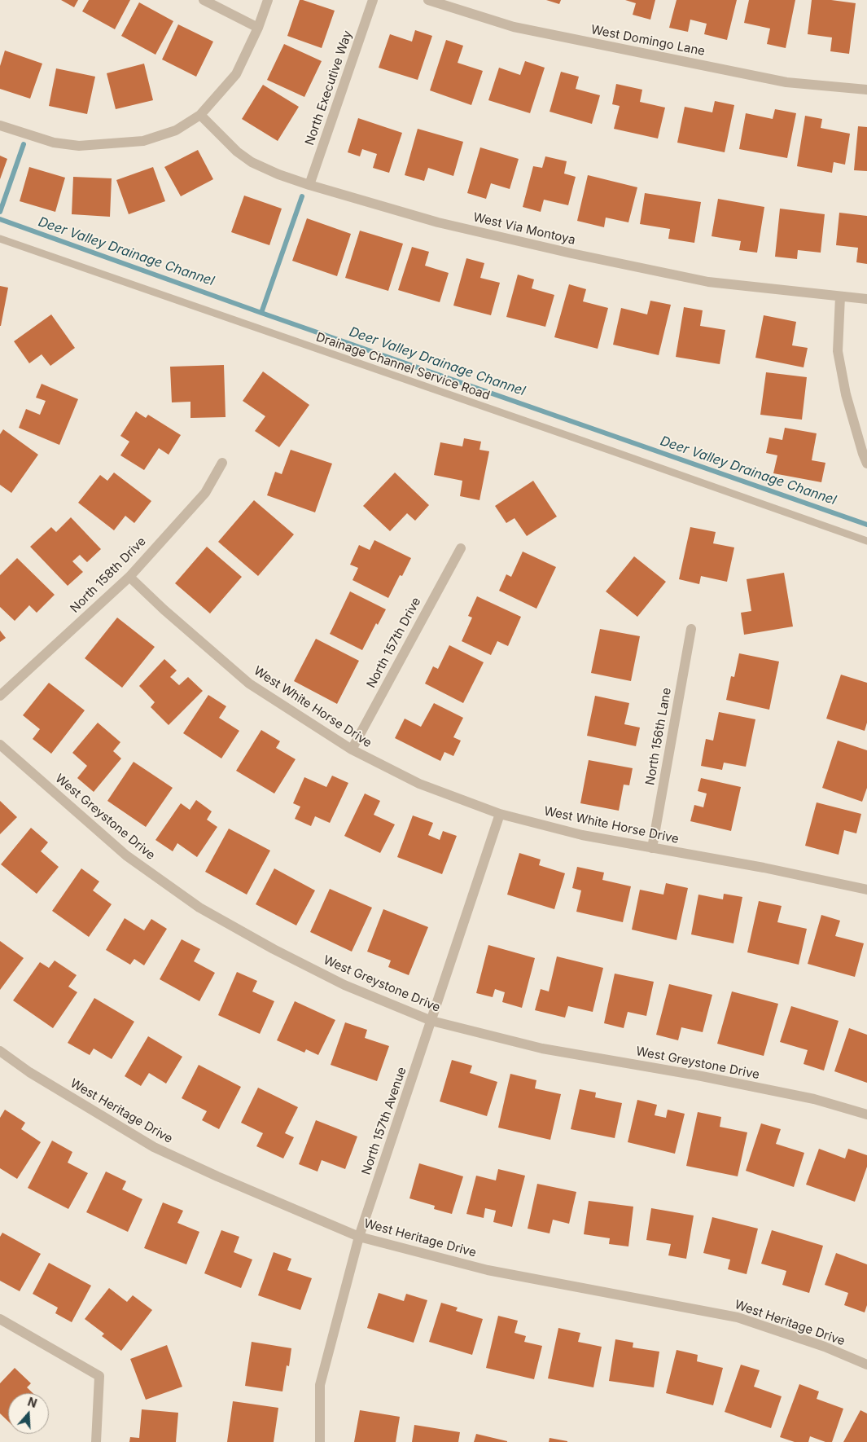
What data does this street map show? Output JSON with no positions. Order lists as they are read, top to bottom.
{
  "streets": {
    "street": [
      "West Domingo Lane",
      "North Executive Way",
      "West Via Montoya",
      "North 158th Drive",
      "North 157th Drive",
      "West White Horse Drive",
      "North 156th Lane",
      "West Greystone Drive",
      "West Heritage Drive",
      "North 157th Avenue"
    ],
    "lane": ["Drainage Channel Service Road"]
  },
  "crossings": [
    ["North Executive Way", "West Via Montoya"],
    ["North 158th Drive", "West White Horse Drive"],
    ["North 157th Drive", "West White Horse Drive"],
    ["West White Horse Drive", "North 156th Lane"],
    ["West White Horse Drive", "North 157th Avenue"],
    ["West Greystone Drive", "North 157th Avenue"],
    ["West Heritage Drive", "North 157th Avenue"]
  ],
  "water": ["Deer Valley Drainage Channel"],
  "north": "top"
}
